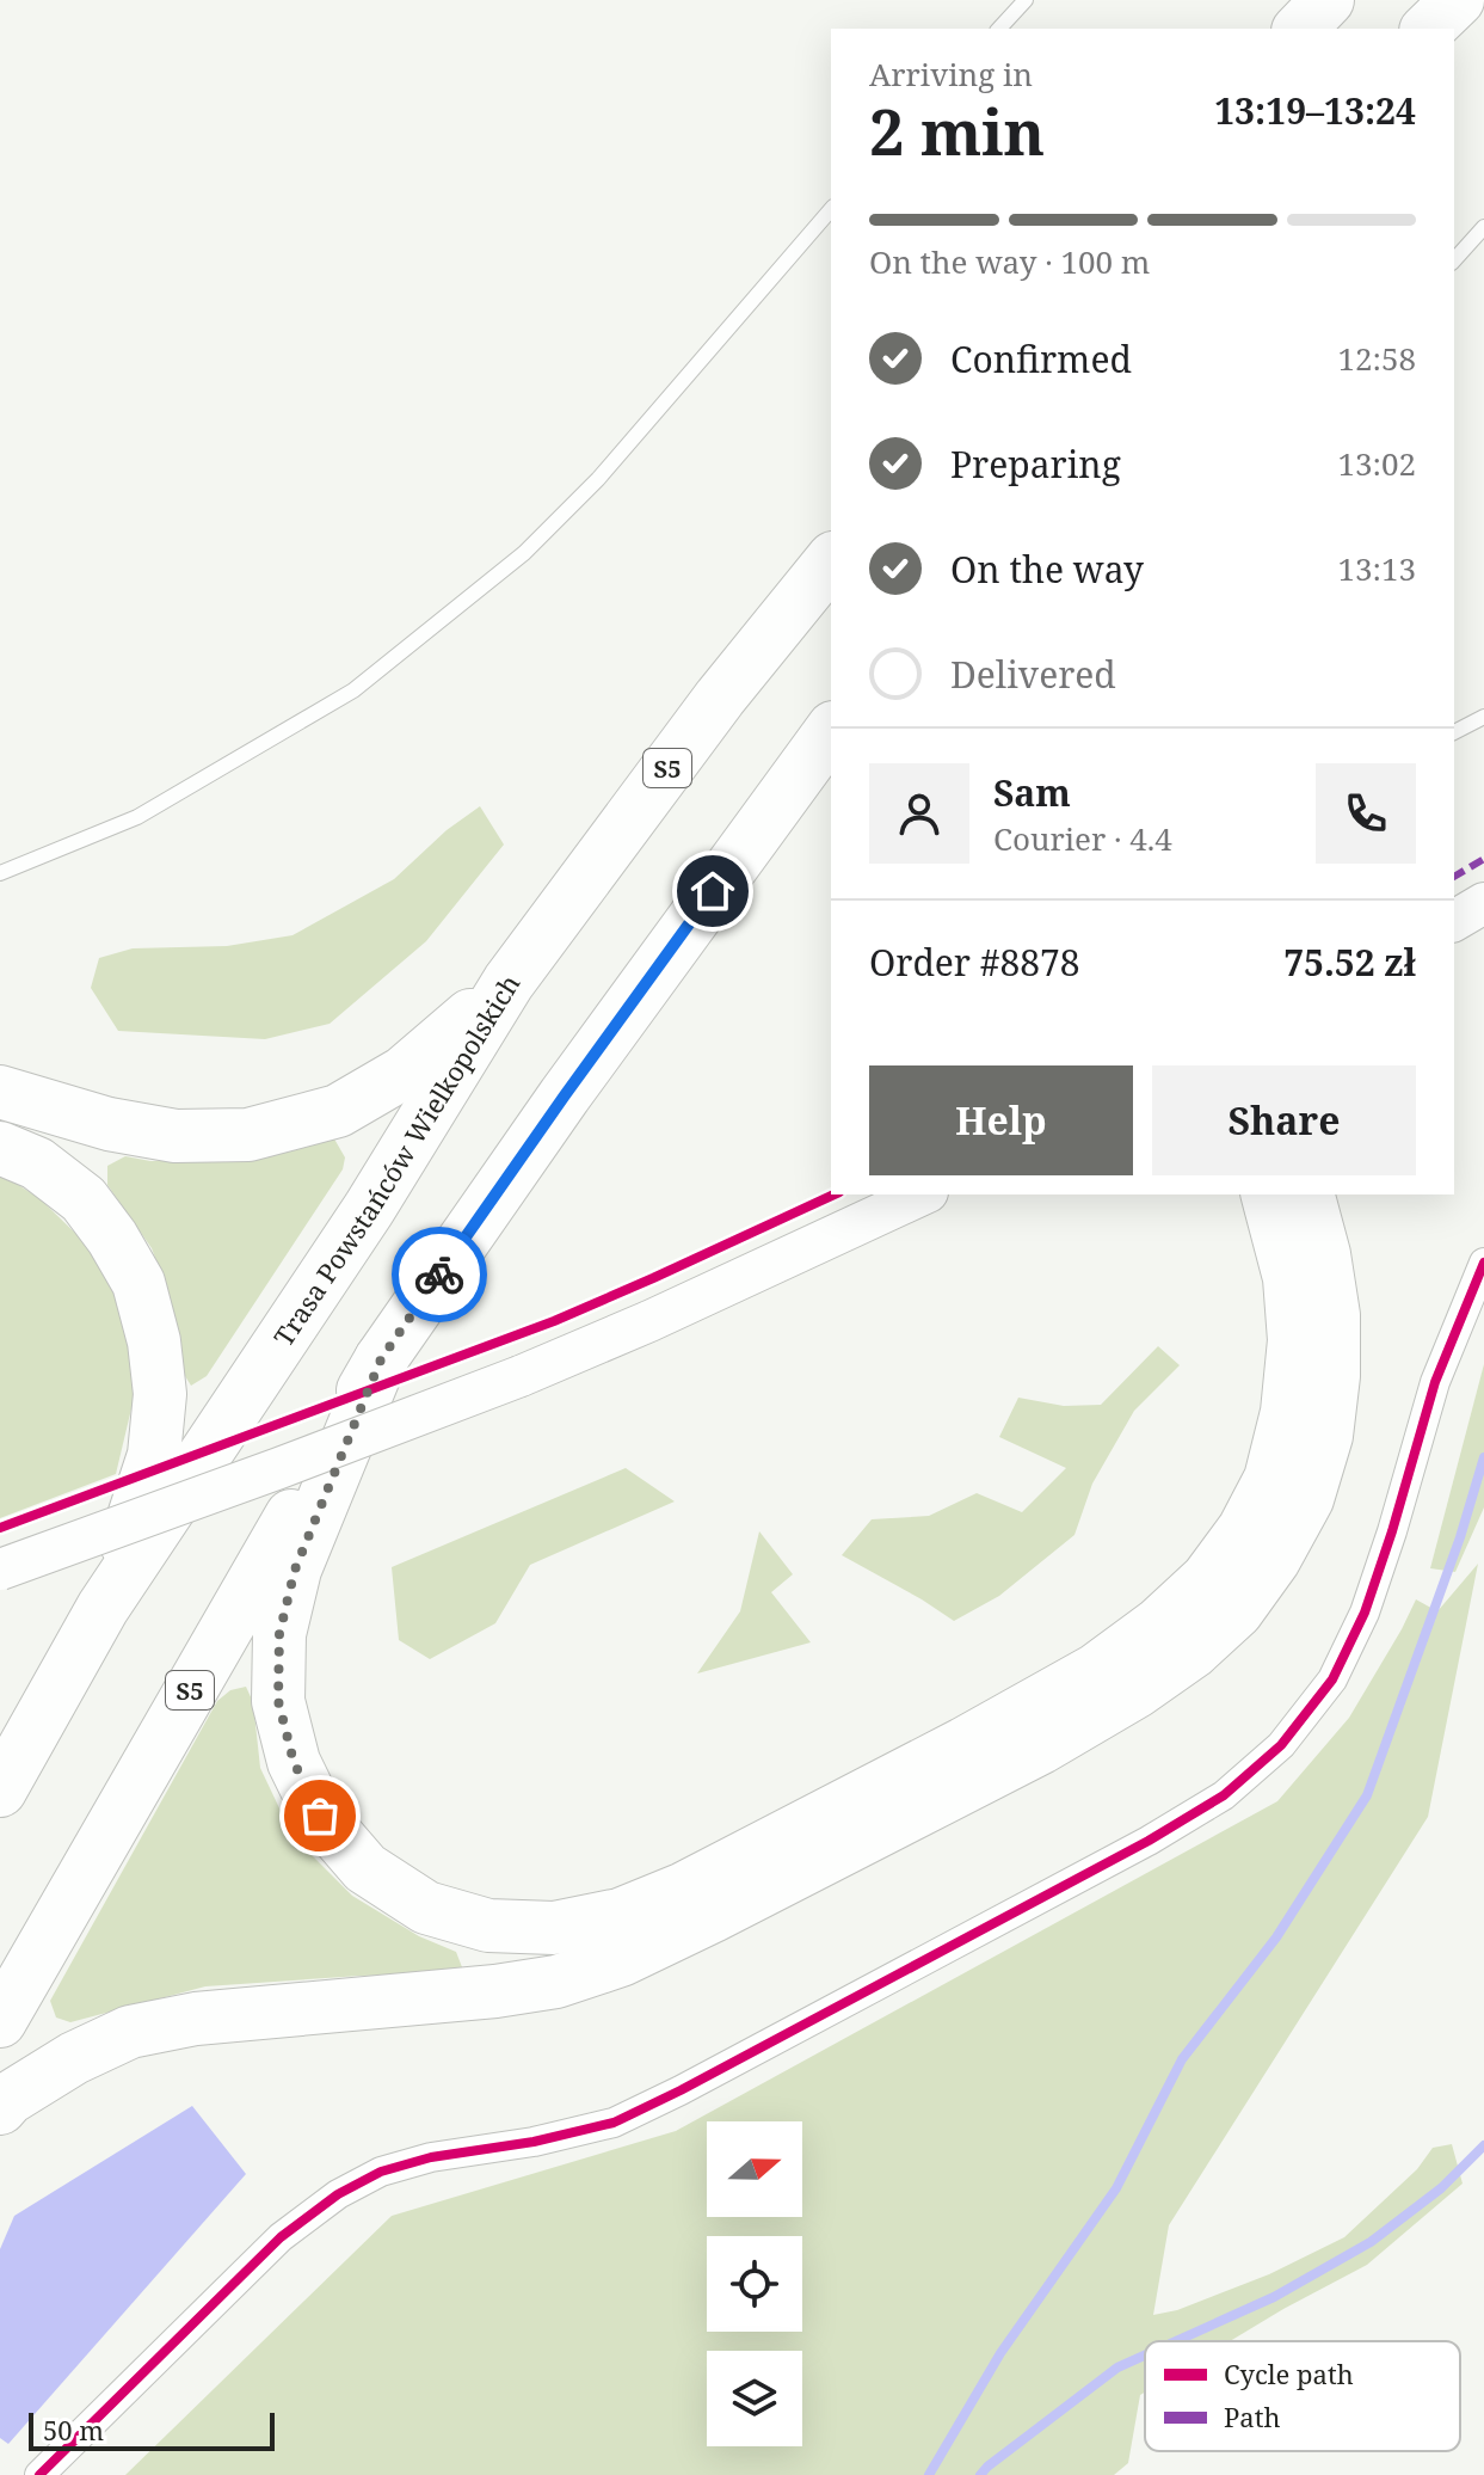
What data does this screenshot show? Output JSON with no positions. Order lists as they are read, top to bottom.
{
  "streets": {
    "highway": ["S5", "Trasa Powstańców Wielkopolskich"]
  },
  "legend": ["Cycle path", "Path"],
  "scale_bar": "50 m",
  "north": "right",
  "page": {
    "heading": ["2 min", "Arriving in", "13:19–13:24"],
    "panel": [
      "Sam",
      "Courier · 4.4",
      "Order #8878",
      "75.52 zł"
    ],
    "bar": "On the way · 100 m",
    "list": [
      ["Confirmed", "12:58"],
      ["Preparing", "13:02"],
      ["On the way", "13:13"],
      "Delivered"
    ],
    "buttons": ["Help", "Share"],
    "scale": "50 m"
  }
}
